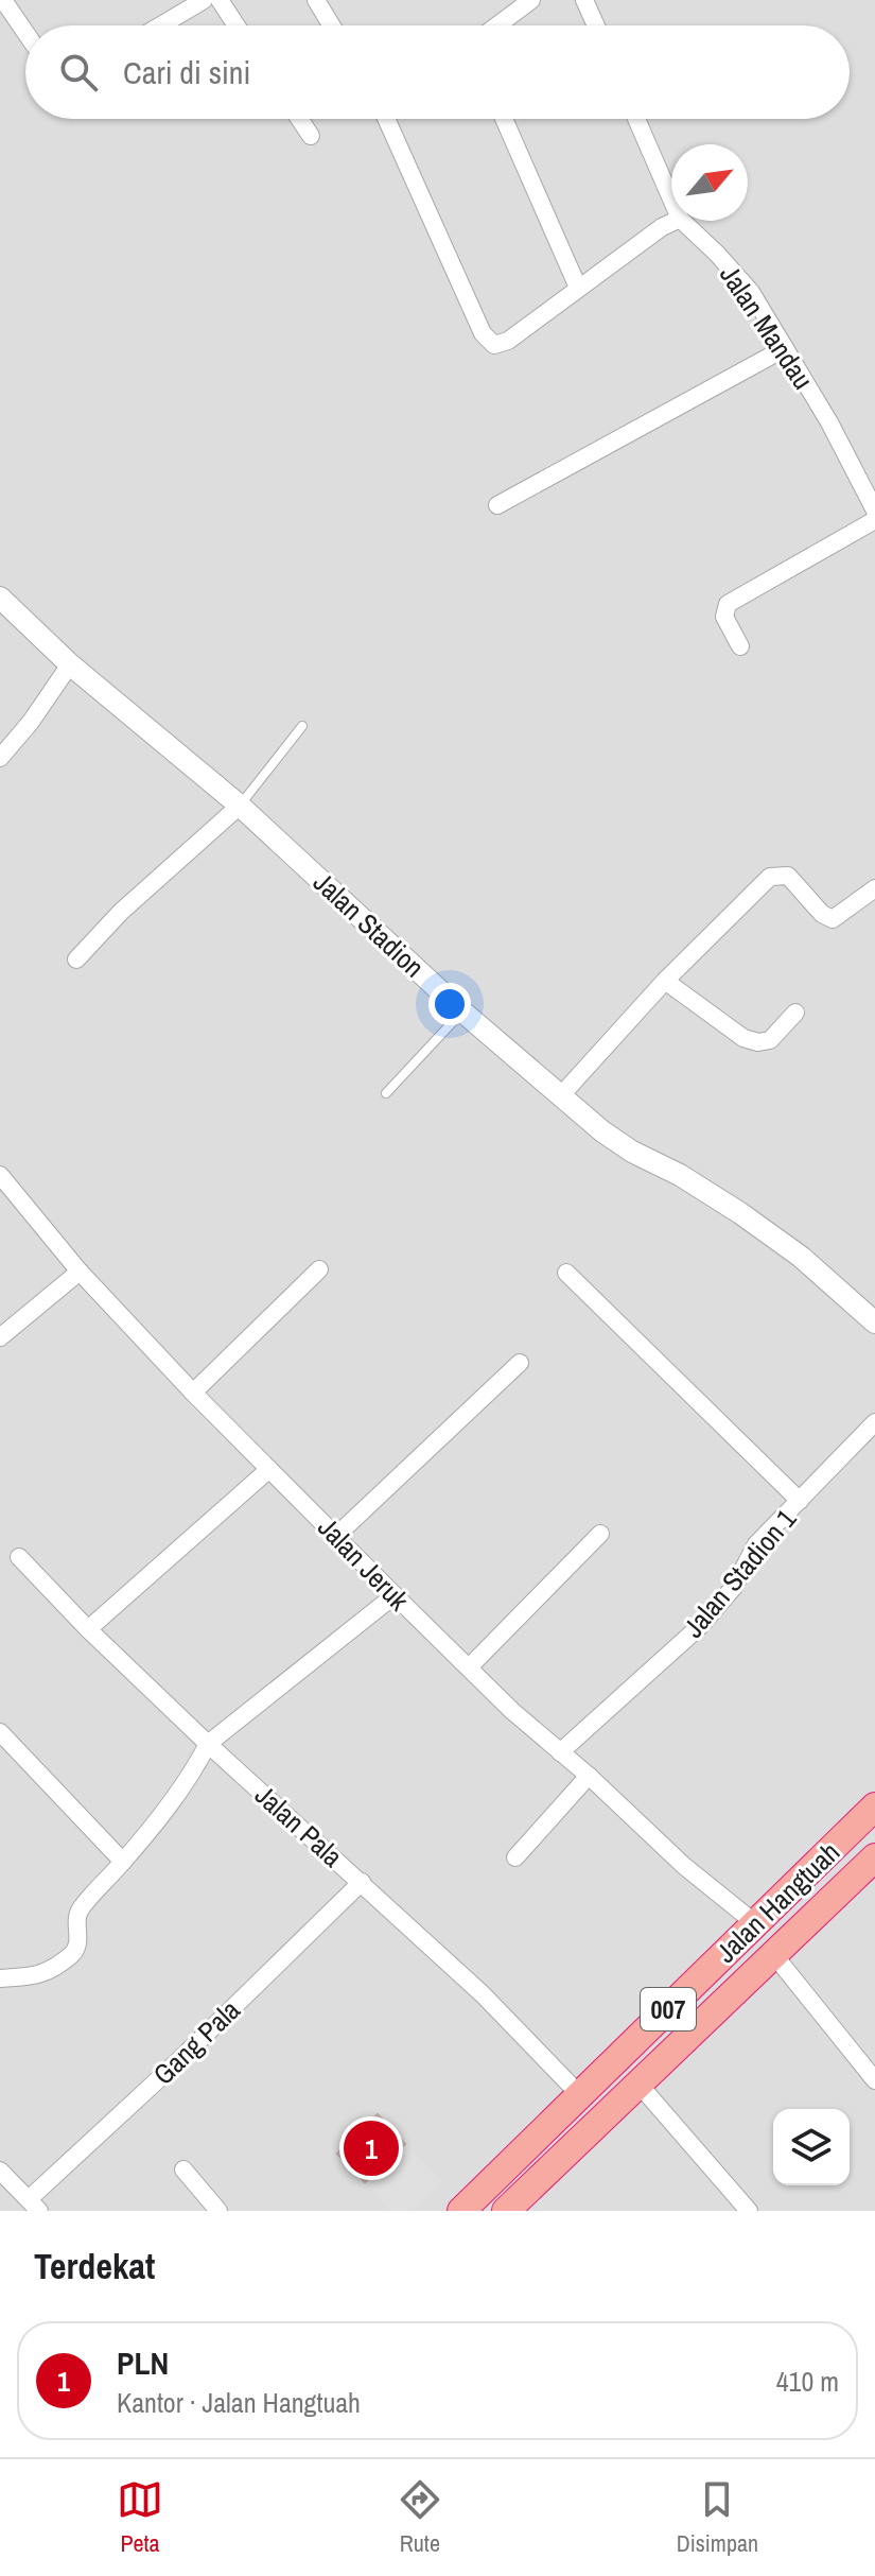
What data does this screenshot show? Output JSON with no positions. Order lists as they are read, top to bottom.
{
  "streets": {
    "highway": ["Jalan Hangtuah", "007"],
    "street": [
      "Jalan Mandau",
      "Jalan Stadion",
      "Jalan Jeruk",
      "Jalan Stadion 1",
      "Jalan Pala",
      "Gang Pala"
    ]
  },
  "crossings": [
    ["Jalan Jeruk", "Jalan Stadion 1"],
    ["Jalan Jeruk", "Jalan Hangtuah"],
    ["Jalan Pala", "Jalan Hangtuah"],
    ["Jalan Pala", "Gang Pala"]
  ],
  "north": "top right",
  "page": {
    "search": "Cari di sini",
    "pins": "1",
    "heading": "Terdekat",
    "list": [
      {
        "mark": "1",
        "name": "PLN",
        "note": "Kantor · Jalan Hangtuah",
        "value": "410 m"
      }
    ],
    "nav": ["Peta", "Rute", "Disimpan"]
  }
}
